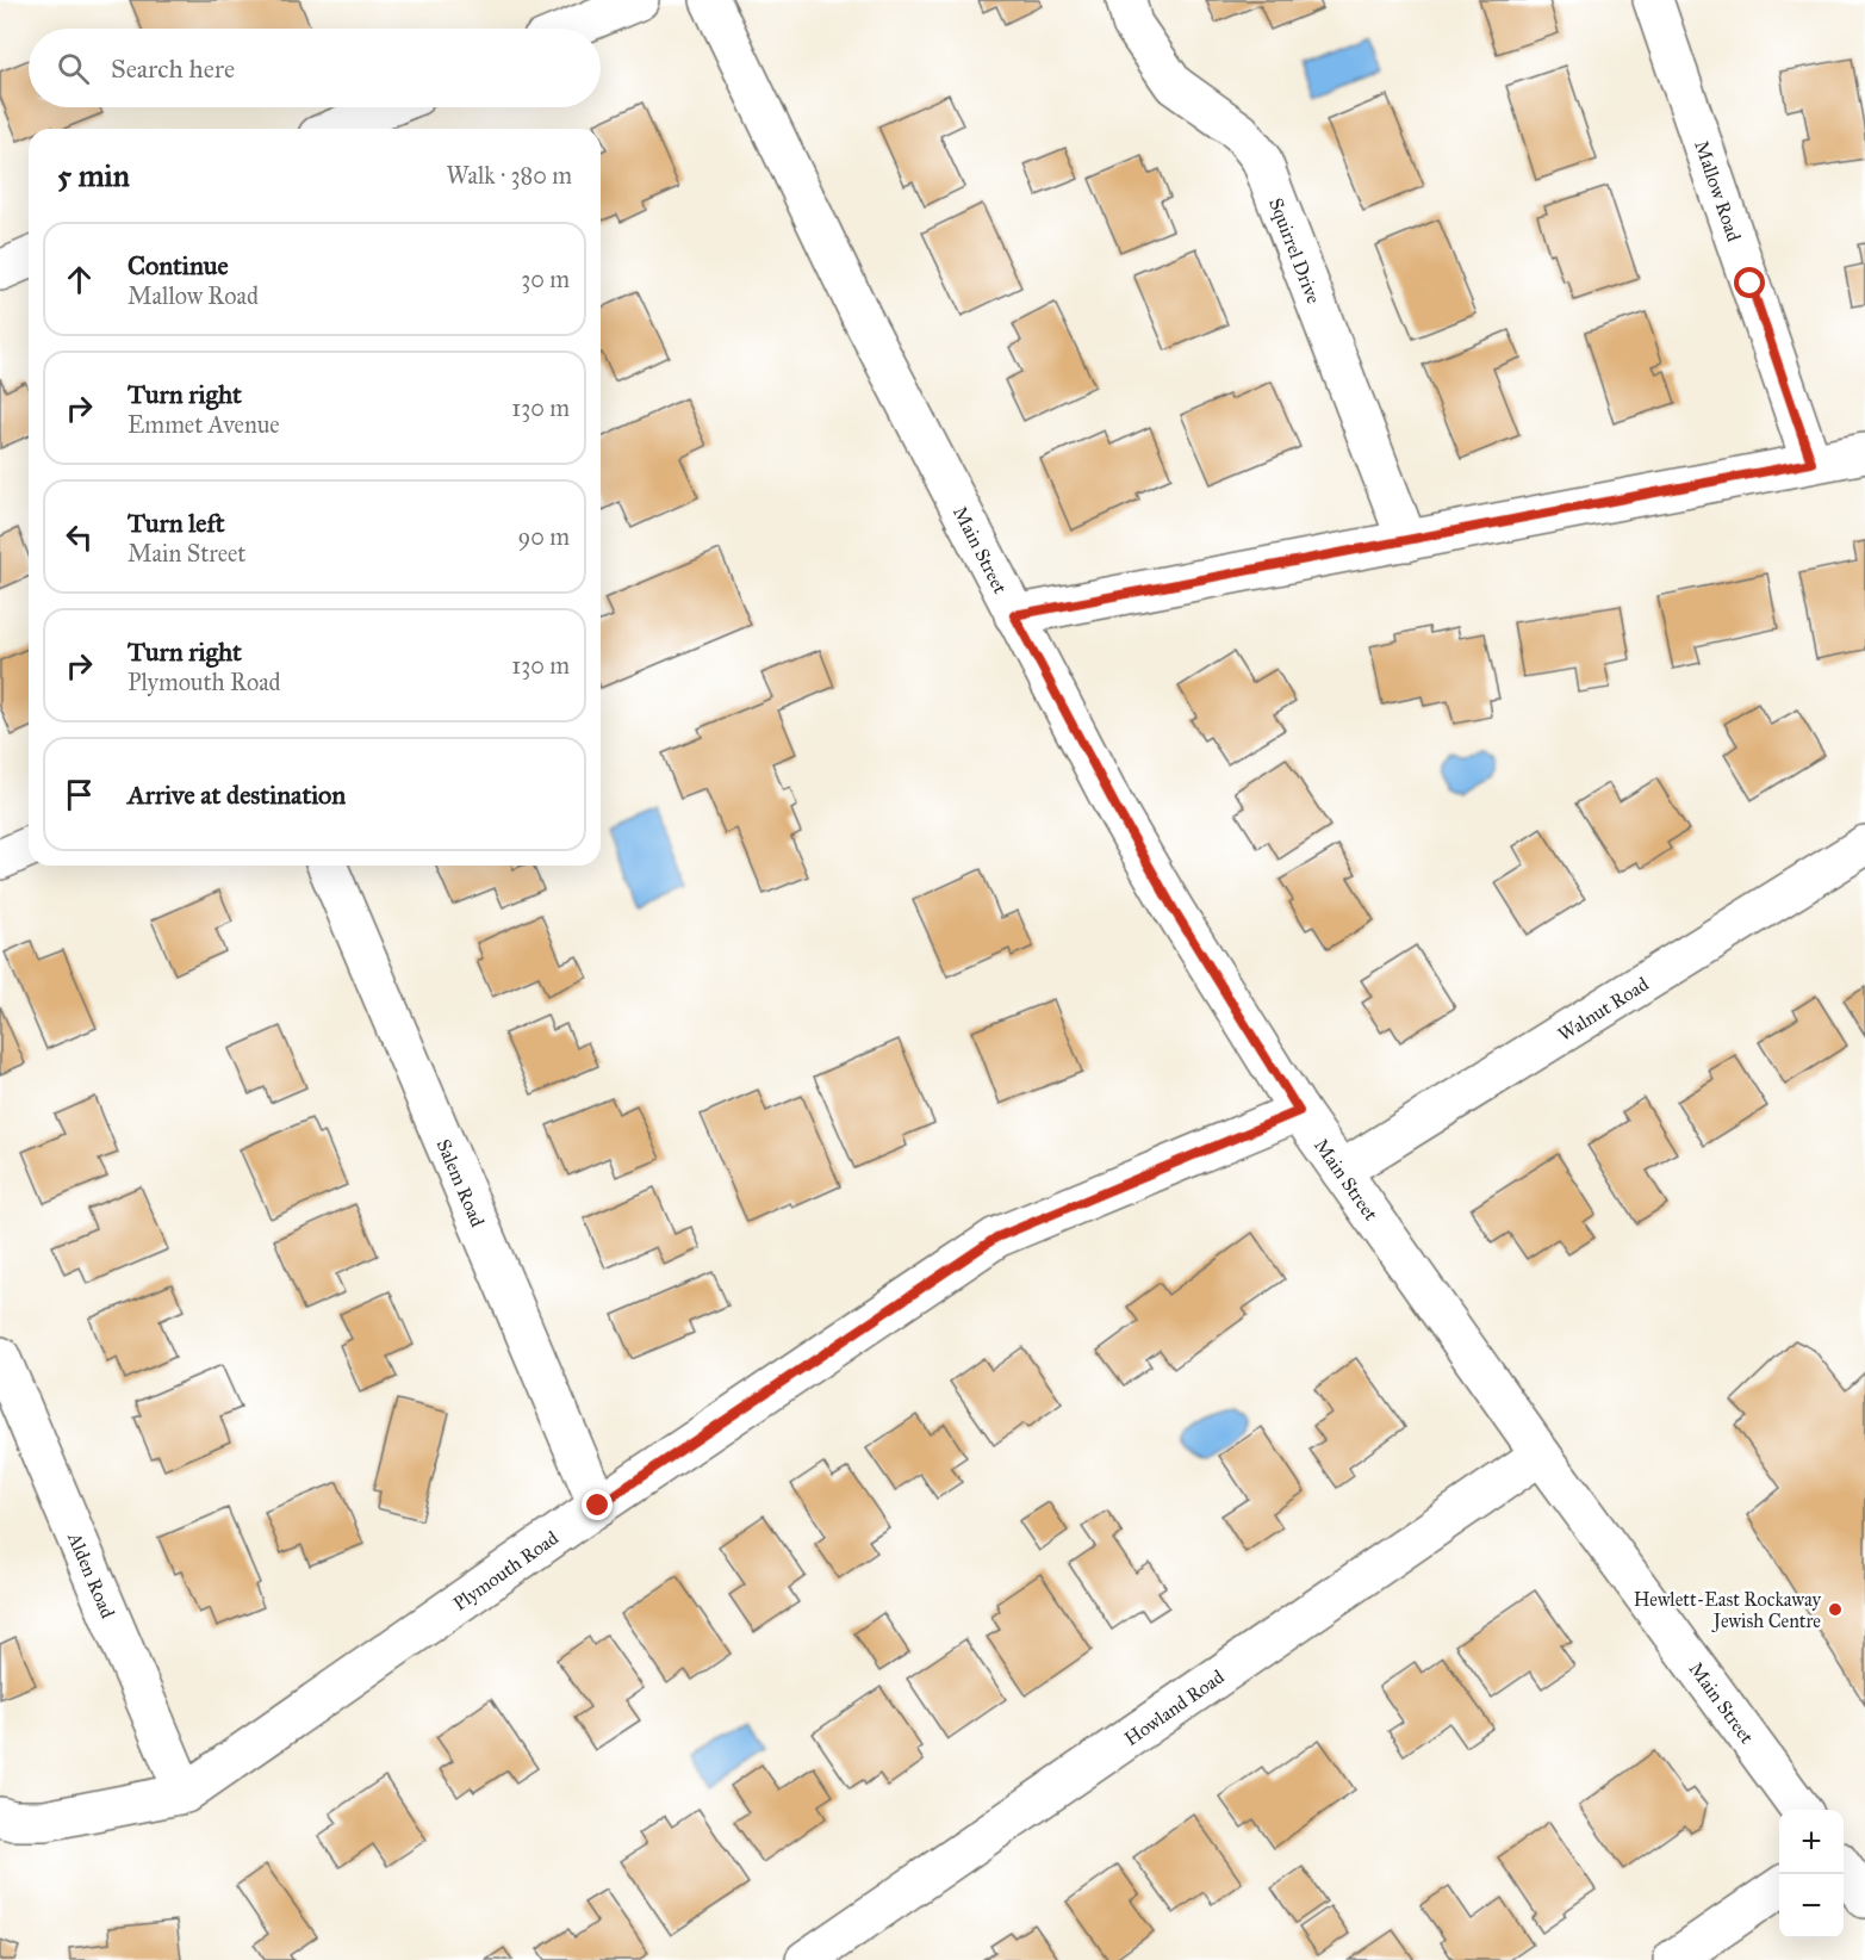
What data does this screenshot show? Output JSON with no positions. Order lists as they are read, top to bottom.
{
  "streets": {
    "street": [
      "Mallow Road",
      "Squirrel Drive",
      "Main Street",
      "Walnut Road",
      "Salem Road",
      "Plymouth Road",
      "Alden Road",
      "Howland Road"
    ]
  },
  "crossings": [
    ["Main Street", "Walnut Road"],
    ["Main Street", "Plymouth Road"],
    ["Main Street", "Howland Road"],
    ["Salem Road", "Plymouth Road"],
    ["Plymouth Road", "Alden Road"]
  ],
  "places": ["Hewlett-East Rockaway Jewish Centre"],
  "page": {
    "search": "Search here",
    "heading": ["5 min", "Walk · 380 m"],
    "list": [
      ["Continue", "Mallow Road", "30 m"],
      ["Turn right", "Emmet Avenue", "130 m"],
      ["Turn left", "Main Street", "90 m"],
      ["Turn right", "Plymouth Road", "130 m"],
      "Arrive at destination"
    ],
    "map_buttons": ["+", "−"]
  }
}
